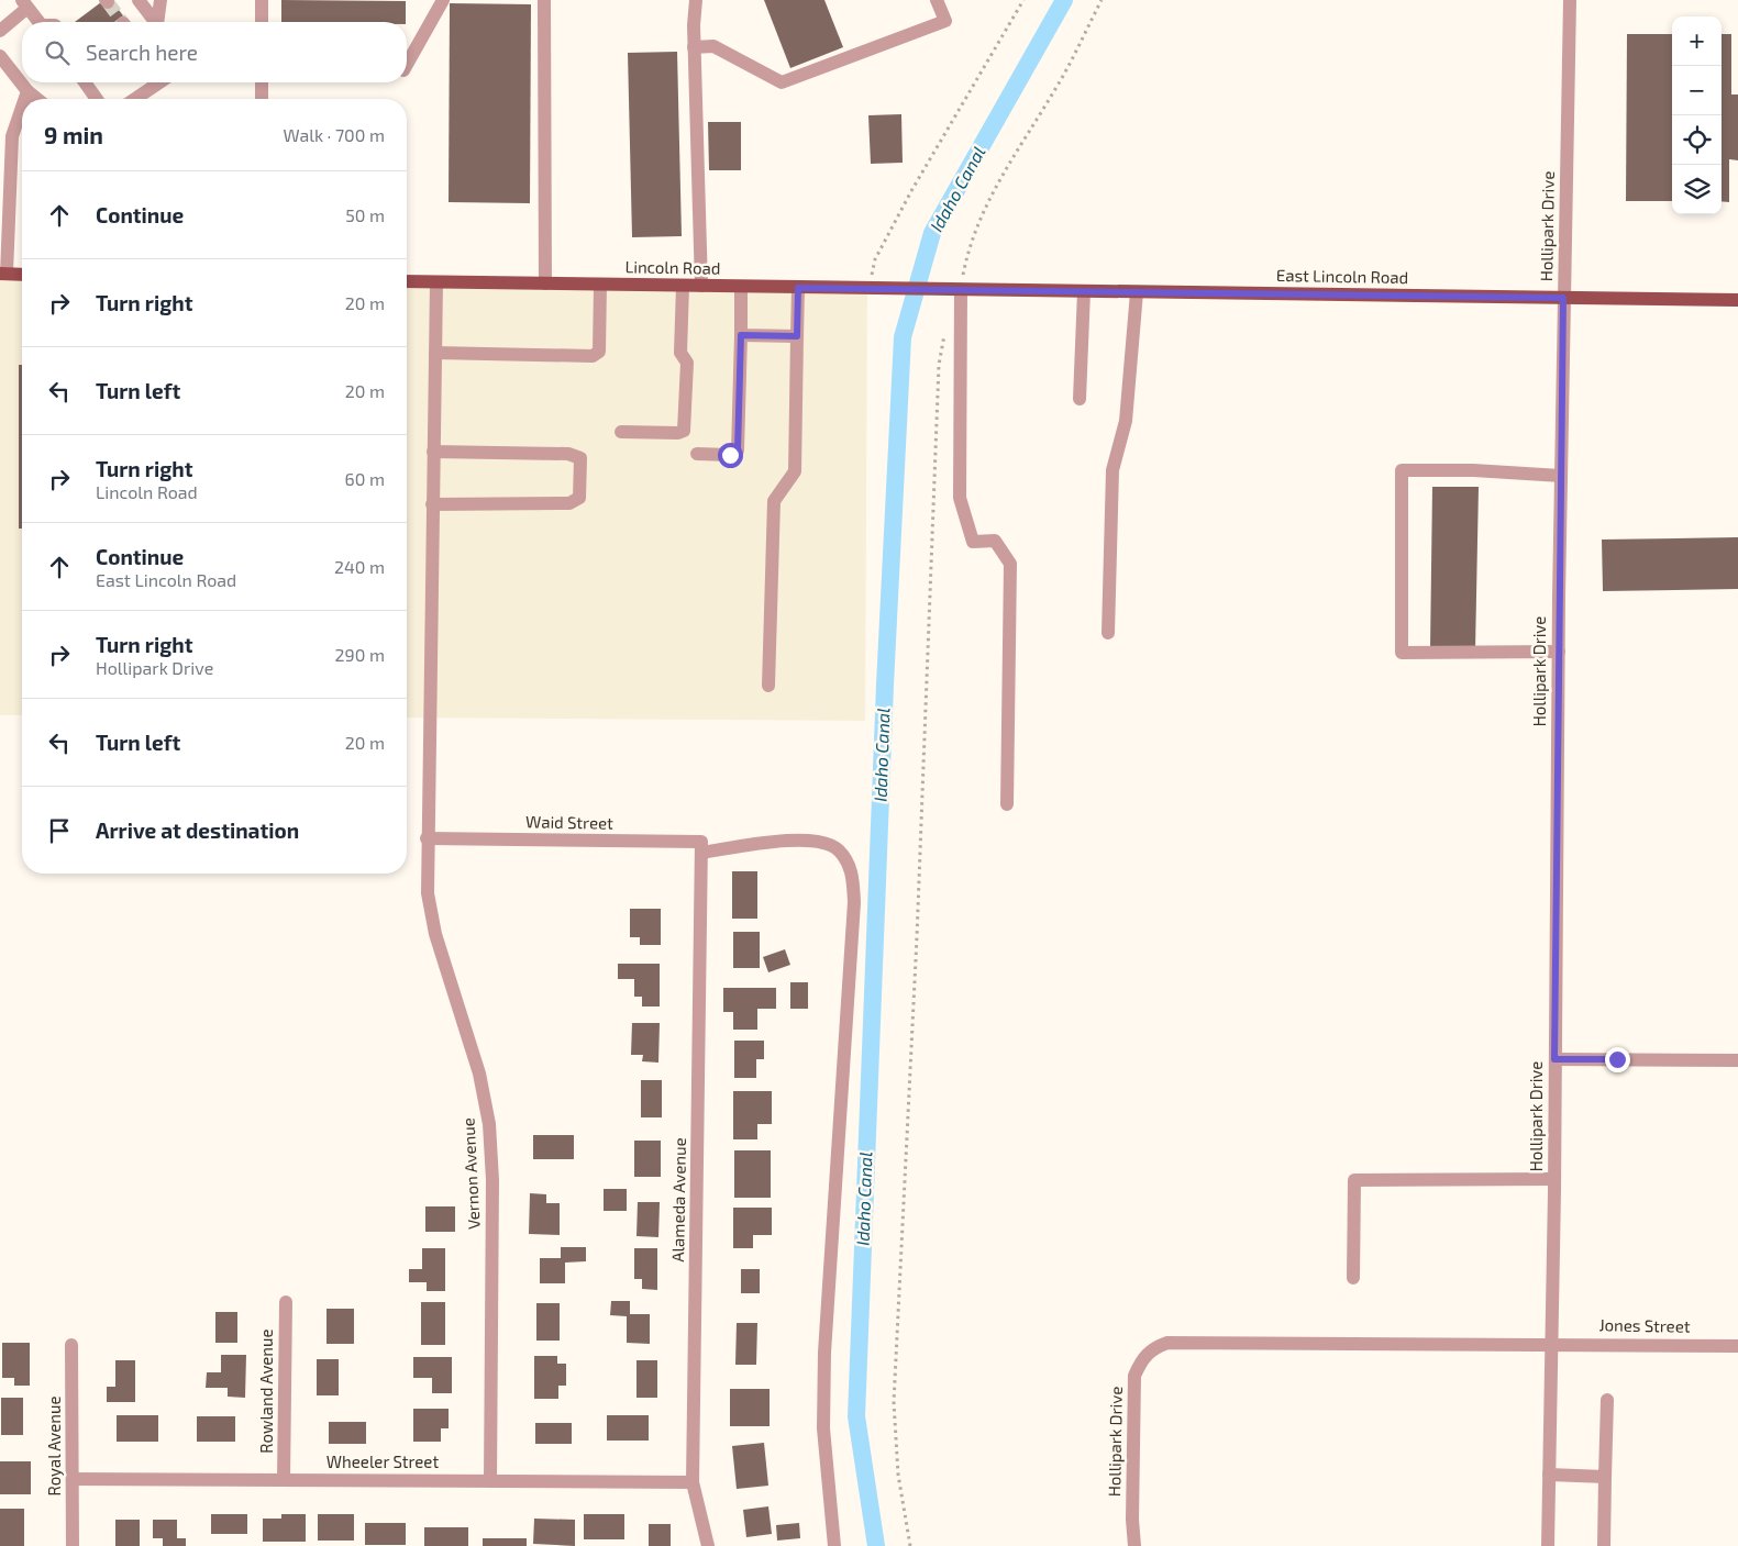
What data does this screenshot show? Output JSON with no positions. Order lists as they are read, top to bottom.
{
  "streets": {
    "main road": ["Lincoln Road", "East Lincoln Road"],
    "street": [
      "Hollipark Drive",
      "Waid Street",
      "Vernon Avenue",
      "Alameda Avenue",
      "Jones Street",
      "Rowland Avenue",
      "Royal Avenue",
      "Wheeler Street"
    ]
  },
  "crossings": [
    ["Hollipark Drive", "East Lincoln Road"],
    ["Hollipark Drive", "Jones Street"],
    ["Lincoln Road", "East Lincoln Road"],
    ["Lincoln Road", "Vernon Avenue"],
    ["Waid Street", "Vernon Avenue"],
    ["Waid Street", "Alameda Avenue"],
    ["Vernon Avenue", "Wheeler Street"],
    ["Alameda Avenue", "Wheeler Street"],
    ["Rowland Avenue", "Wheeler Street"],
    ["Royal Avenue", "Wheeler Street"]
  ],
  "water": ["Idaho Canal"],
  "page": {
    "map_buttons": ["+", "−"],
    "search": "Search here",
    "heading": ["9 min", "Walk · 700 m"],
    "list": [
      ["Continue", "50 m"],
      ["Turn right", "20 m"],
      ["Turn left", "20 m"],
      ["Turn right", "Lincoln Road", "60 m"],
      ["Continue", "East Lincoln Road", "240 m"],
      ["Turn right", "Hollipark Drive", "290 m"],
      ["Turn left", "20 m"],
      "Arrive at destination"
    ]
  }
}
